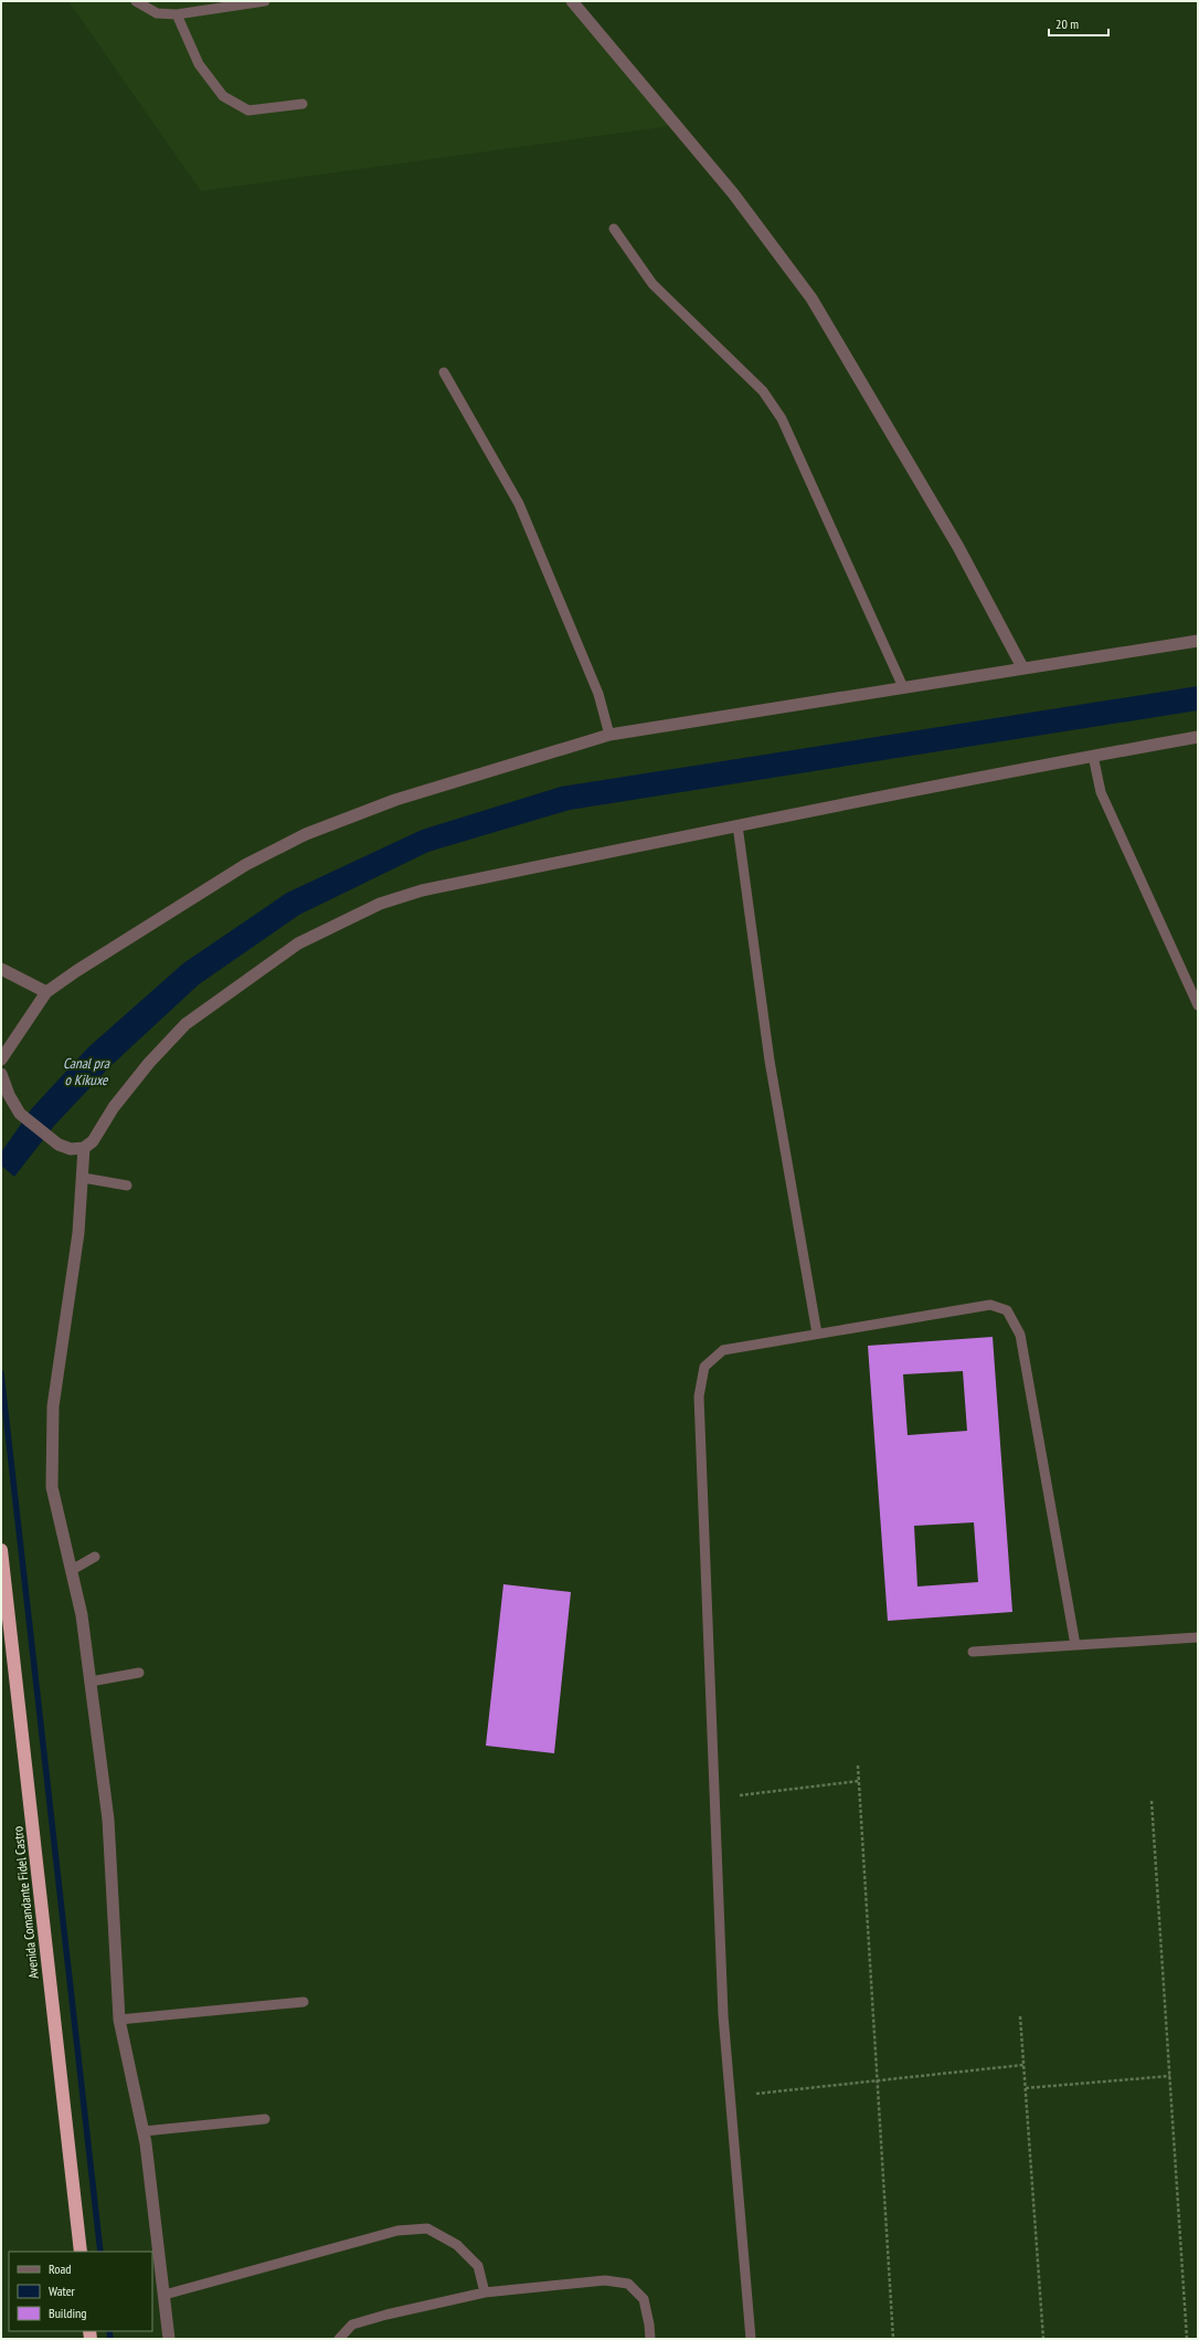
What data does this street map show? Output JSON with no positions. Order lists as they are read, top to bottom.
{
  "streets": {
    "highway": ["Avenida Comandante Fidel Castro"]
  },
  "water": ["Canal pra o Kikuxe"],
  "legend": ["Road", "Water", "Building"],
  "scale_bar": "20 m"
}
